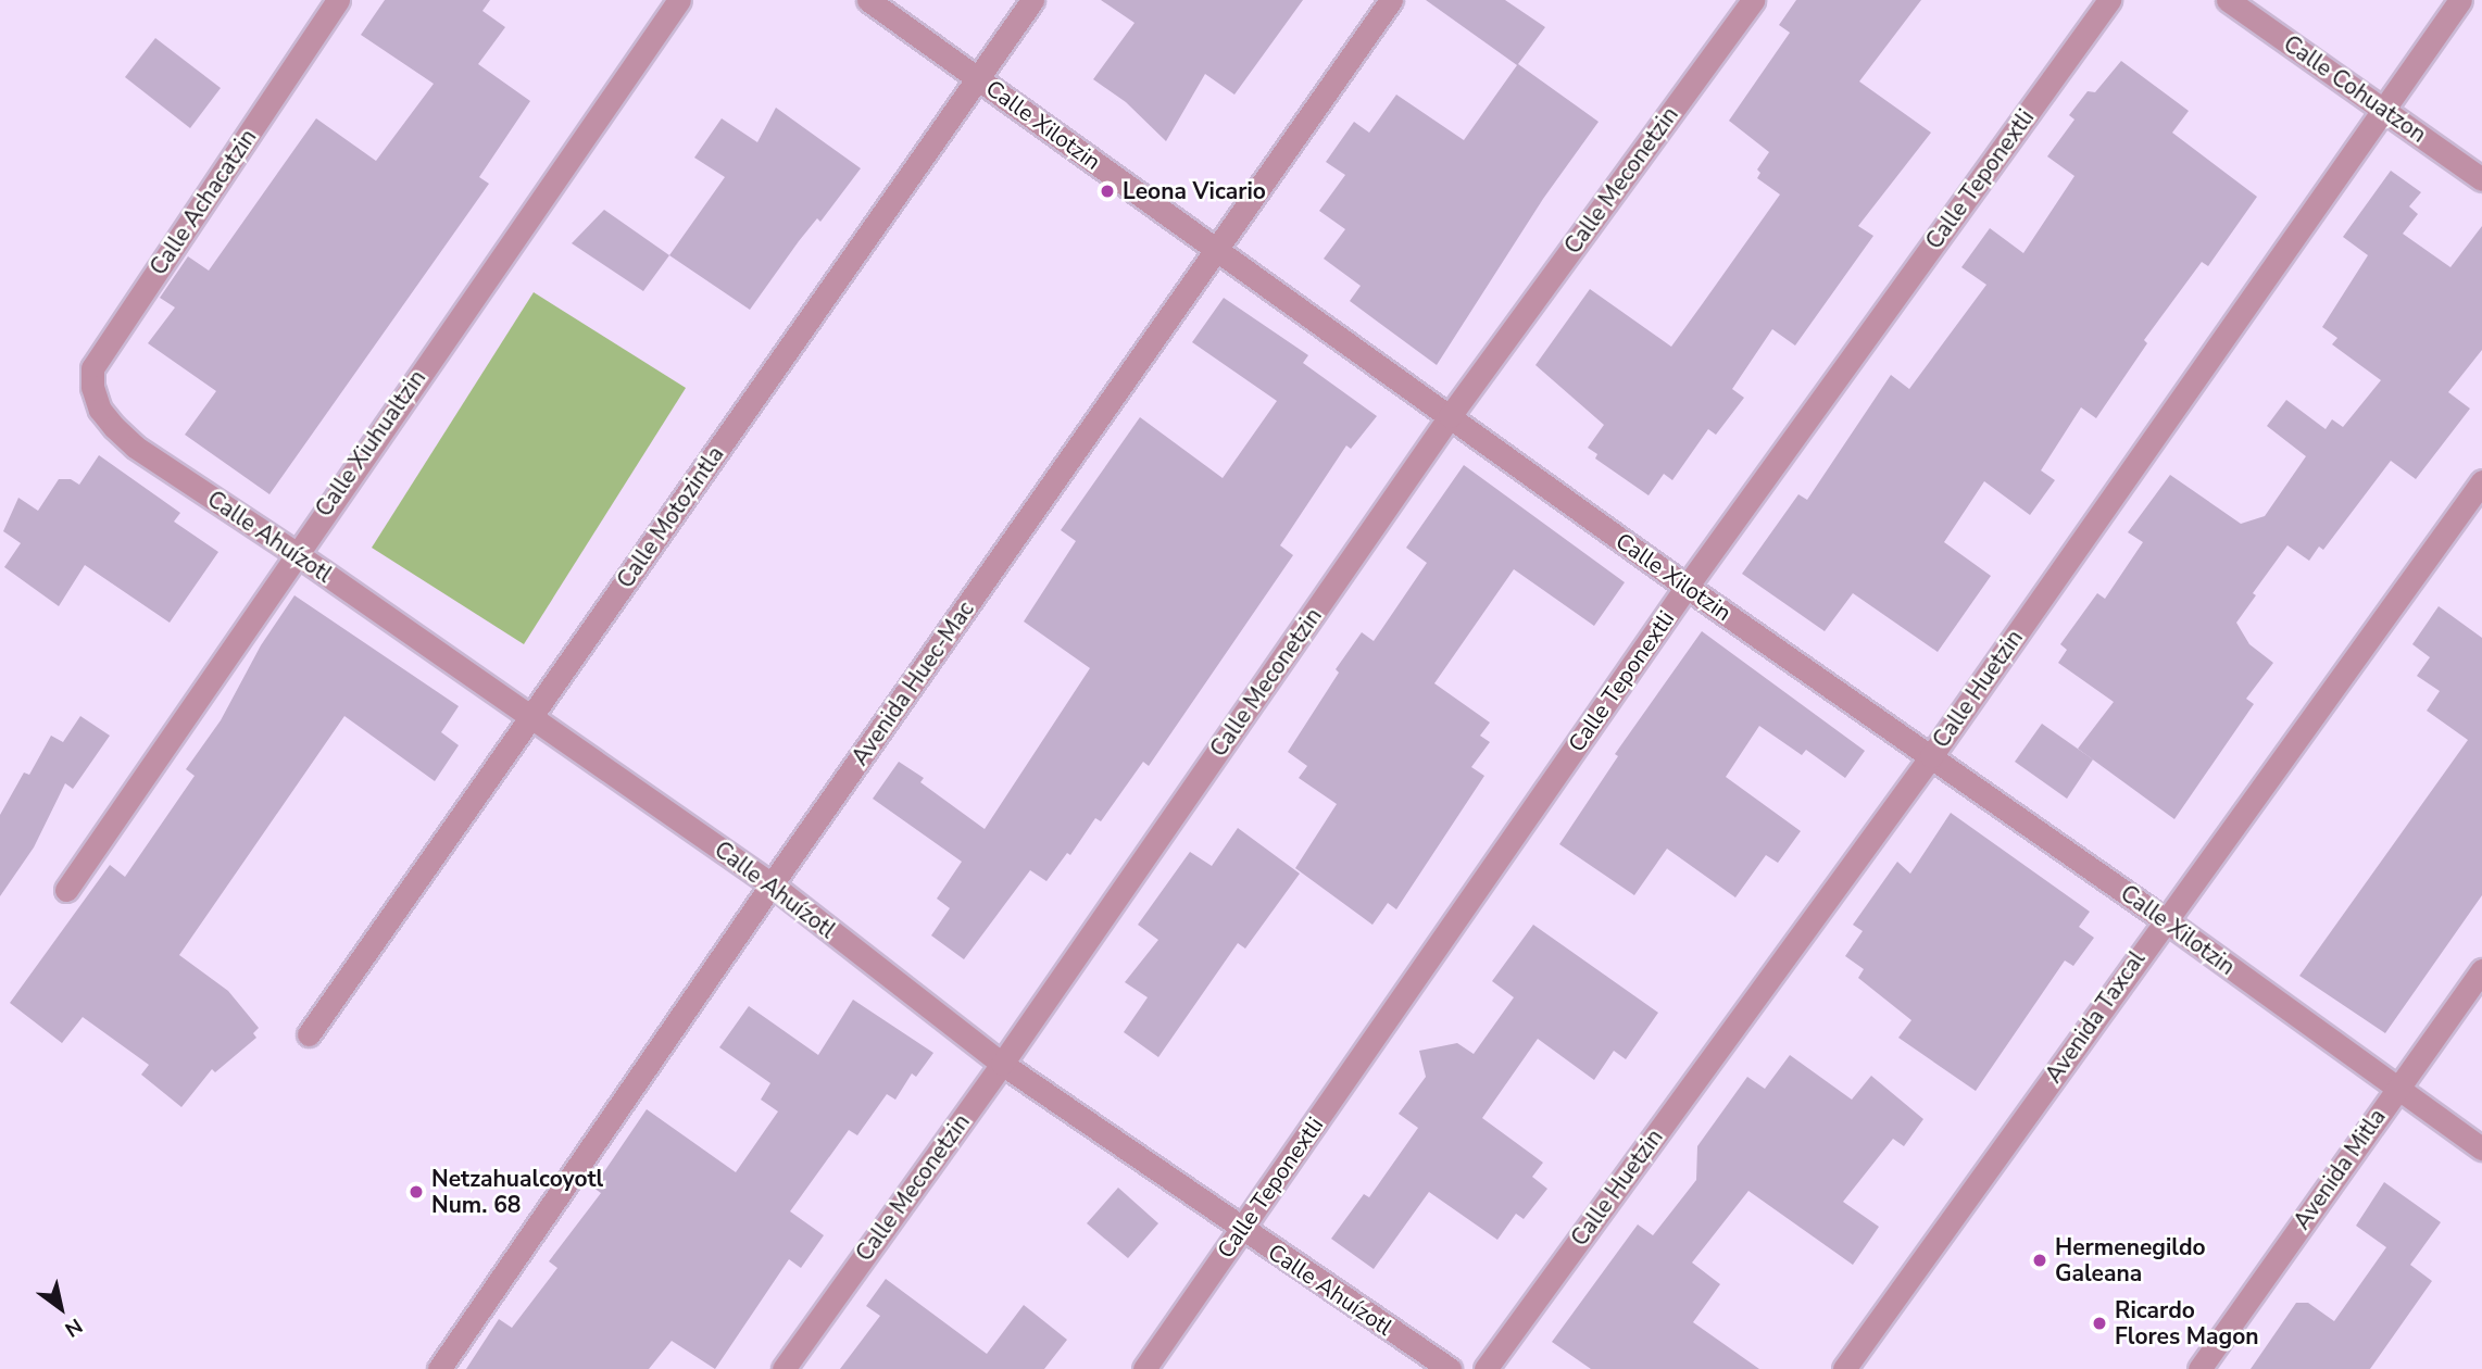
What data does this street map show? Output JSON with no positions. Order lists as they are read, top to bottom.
{
  "streets": {
    "street": [
      "Calle Cohuatzon",
      "Calle Xilotzin",
      "Calle Teponextli",
      "Calle Meconetzin",
      "Calle Achacatzin",
      "Calle Xiuhualtzin",
      "Calle Motozintla",
      "Calle Ahuízotl",
      "Avenida Huec-Mac",
      "Calle Huetzin",
      "Avenida Taxcal",
      "Avenida Mitla"
    ]
  },
  "crossings": [
    ["Calle Cohuatzon", "Calle Huetzin"],
    ["Calle Xilotzin", "Calle Teponextli"],
    ["Calle Xilotzin", "Calle Meconetzin"],
    ["Calle Xilotzin", "Calle Motozintla"],
    ["Calle Xilotzin", "Avenida Huec-Mac"],
    ["Calle Xilotzin", "Calle Huetzin"],
    ["Calle Xilotzin", "Avenida Taxcal"],
    ["Calle Xilotzin", "Avenida Mitla"],
    ["Calle Teponextli", "Calle Ahuízotl"],
    ["Calle Meconetzin", "Calle Ahuízotl"],
    ["Calle Achacatzin", "Calle Ahuízotl"],
    ["Calle Xiuhualtzin", "Calle Ahuízotl"],
    ["Calle Motozintla", "Calle Ahuízotl"],
    ["Calle Ahuízotl", "Avenida Huec-Mac"]
  ],
  "places": [
    "Leona Vicario",
    "Netzahualcoyotl Num. 68",
    "Hermenegildo Galeana",
    "Ricardo Flores Magon"
  ],
  "north": "bottom right"
}
